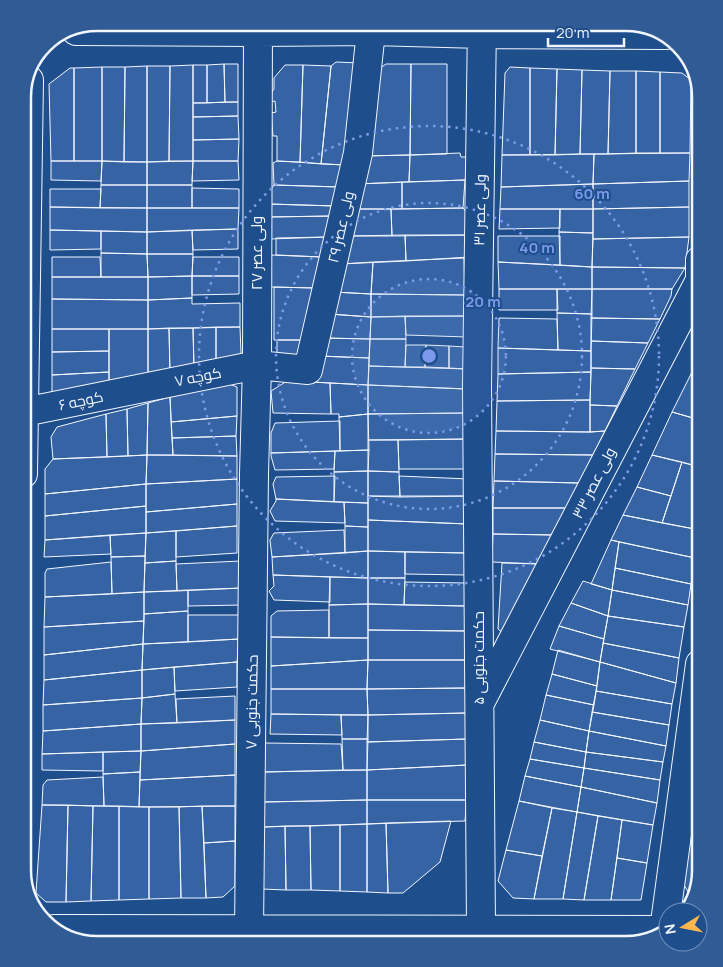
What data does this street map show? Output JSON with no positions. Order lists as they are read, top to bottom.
{
  "streets": {
    "street": [
      "ولی عصر ۳۱",
      "ولی عصر ۲۹",
      "ولی عصر ۲۷",
      "کوچه ۷",
      "کوچه ۶",
      "ولی عصر ۳۳",
      "حکمت جنوبی ۵",
      "حکمت جنوبی ۷"
    ]
  },
  "crossings": [
    ["ولی عصر ۳۱", "حکمت جنوبی ۵"],
    ["ولی عصر ۲۹", "ولی عصر ۲۷"],
    ["ولی عصر ۲۹", "کوچه ۷"],
    ["ولی عصر ۲۷", "کوچه ۷"],
    ["ولی عصر ۲۷", "حکمت جنوبی ۷"],
    ["کوچه ۷", "کوچه ۶"],
    ["ولی عصر ۳۳", "حکمت جنوبی ۵"]
  ],
  "scale_bar": "20 m",
  "north": "left",
  "rings": ["60 m", "40 m", "20 m"]
}
